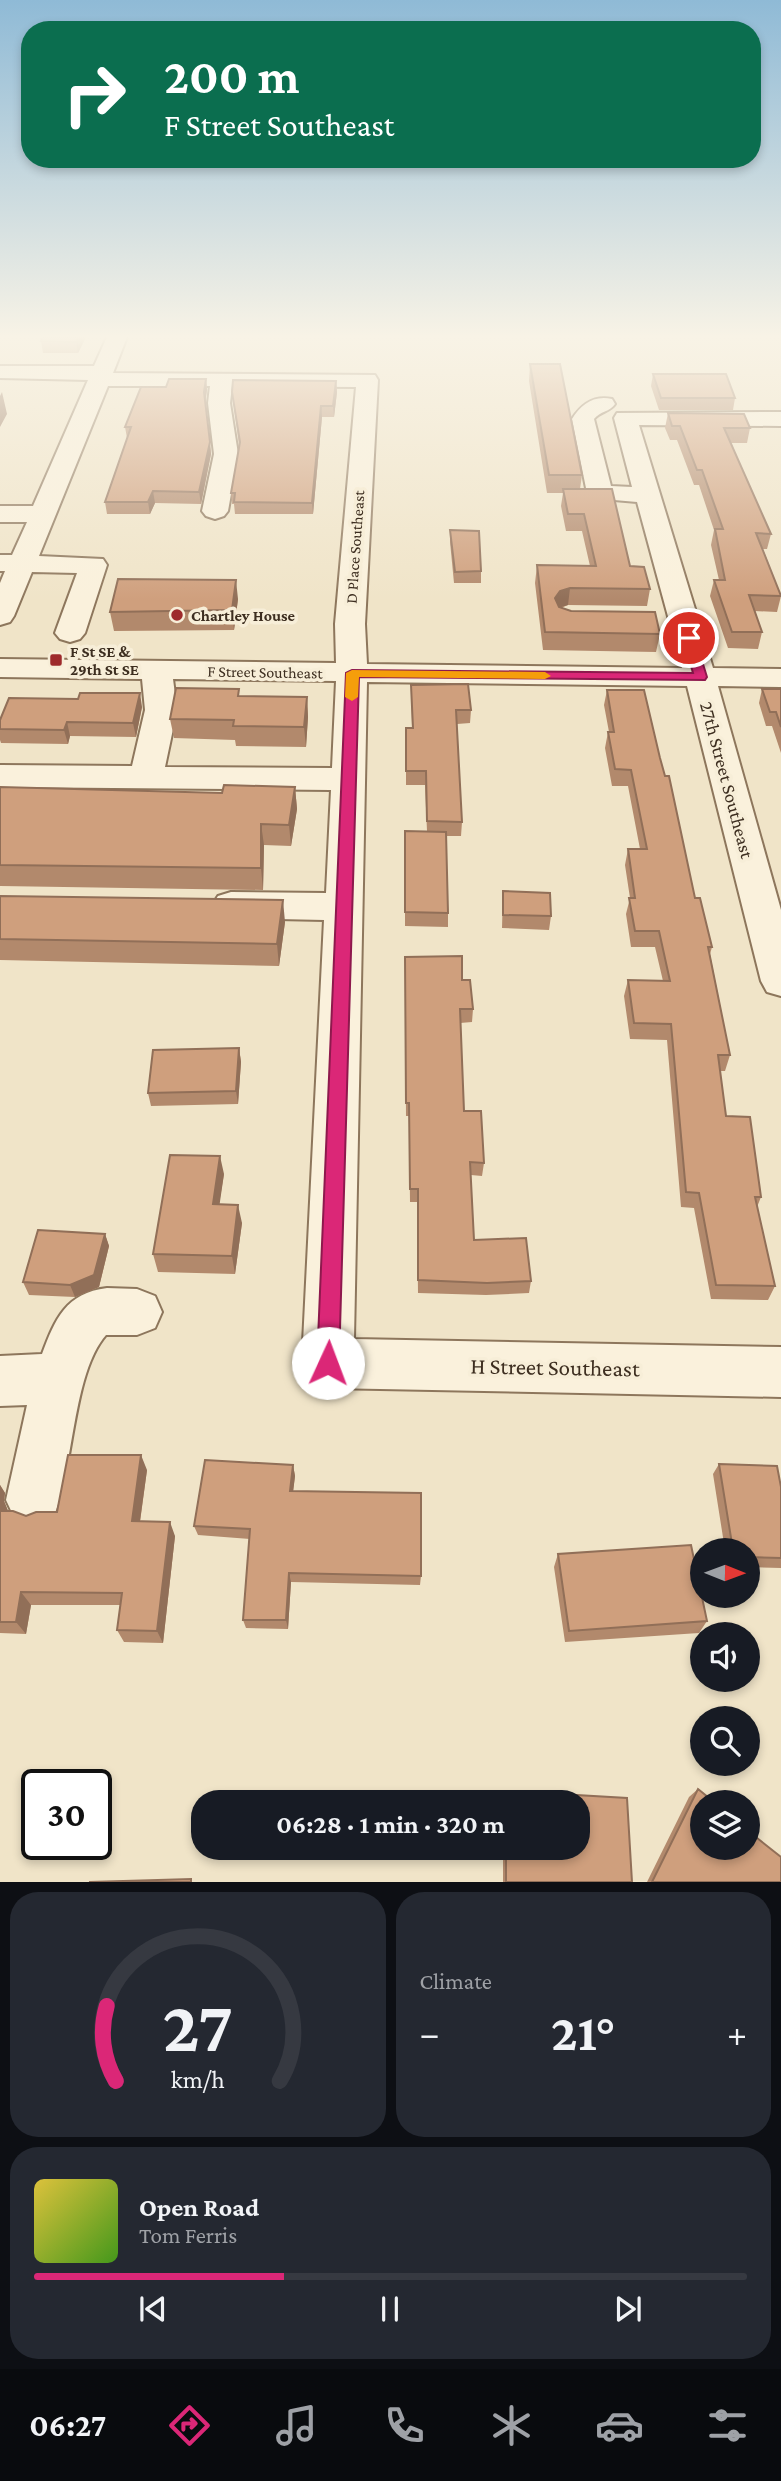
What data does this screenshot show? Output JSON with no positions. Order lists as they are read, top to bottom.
{
  "streets": {
    "street": [
      "D Place Southeast",
      "F Street Southeast",
      "27th Street Southeast",
      "H Street Southeast"
    ]
  },
  "crossings": [
    ["D Place Southeast", "F Street Southeast"],
    ["D Place Southeast", "H Street Southeast"],
    ["F Street Southeast", "27th Street Southeast"]
  ],
  "places": {
    "other": ["Chartley House"],
    "transit": ["F St SE & 29th St SE"]
  },
  "north": "right",
  "page": {
    "turn": ["200 m", "F Street Southeast"],
    "limit": "30",
    "trip": "06:28 · 1 min · 320 m",
    "tile": "Climate",
    "heat": ["−", "21°", "+"],
    "song": ["Open Road", "Tom Ferris"],
    "tabs": "06:27",
    "gauge": ["27", "km/h"]
  }
}
